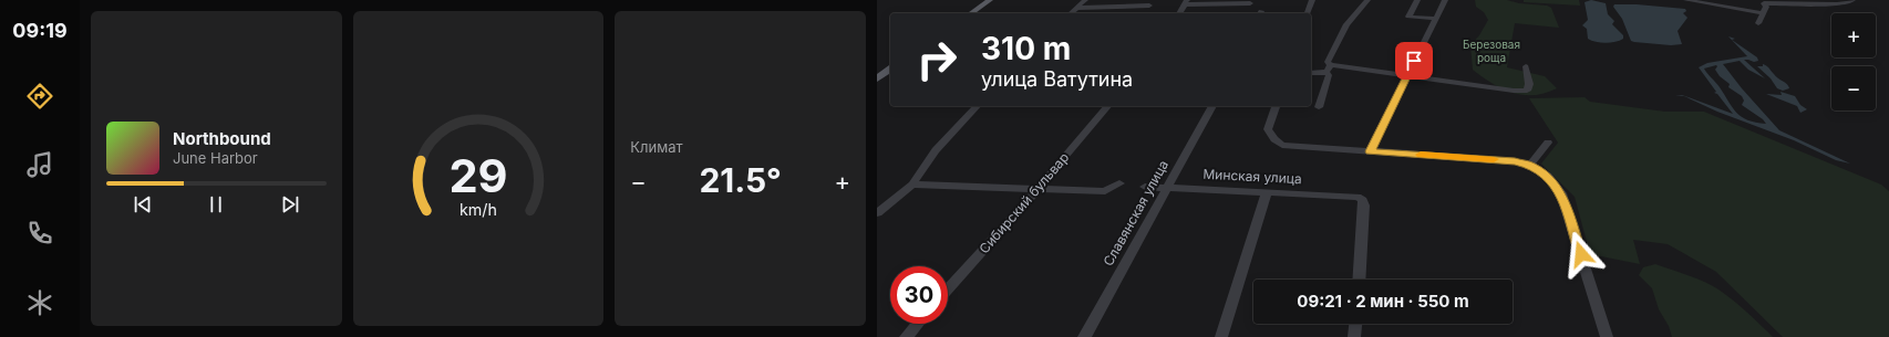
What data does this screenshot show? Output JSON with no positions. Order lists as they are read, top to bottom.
{
  "streets": {
    "street": ["Минская улица", "Сибирский бульвар", "Славянская улица"]
  },
  "crossings": [
    ["Минская улица", "Славянская улица"]
  ],
  "parks": ["Березовая роща"],
  "page": {
    "tabs": "09:19",
    "tile": "Климат",
    "map_buttons": ["+", "−"],
    "turn": ["310 m", "улица Ватутина"],
    "song": ["Northbound", "June Harbor"],
    "heat": ["−", "21.5°", "+"],
    "limit": "30",
    "trip": "09:21 · 2 мин · 550 m",
    "gauge": ["29", "km/h"]
  }
}
